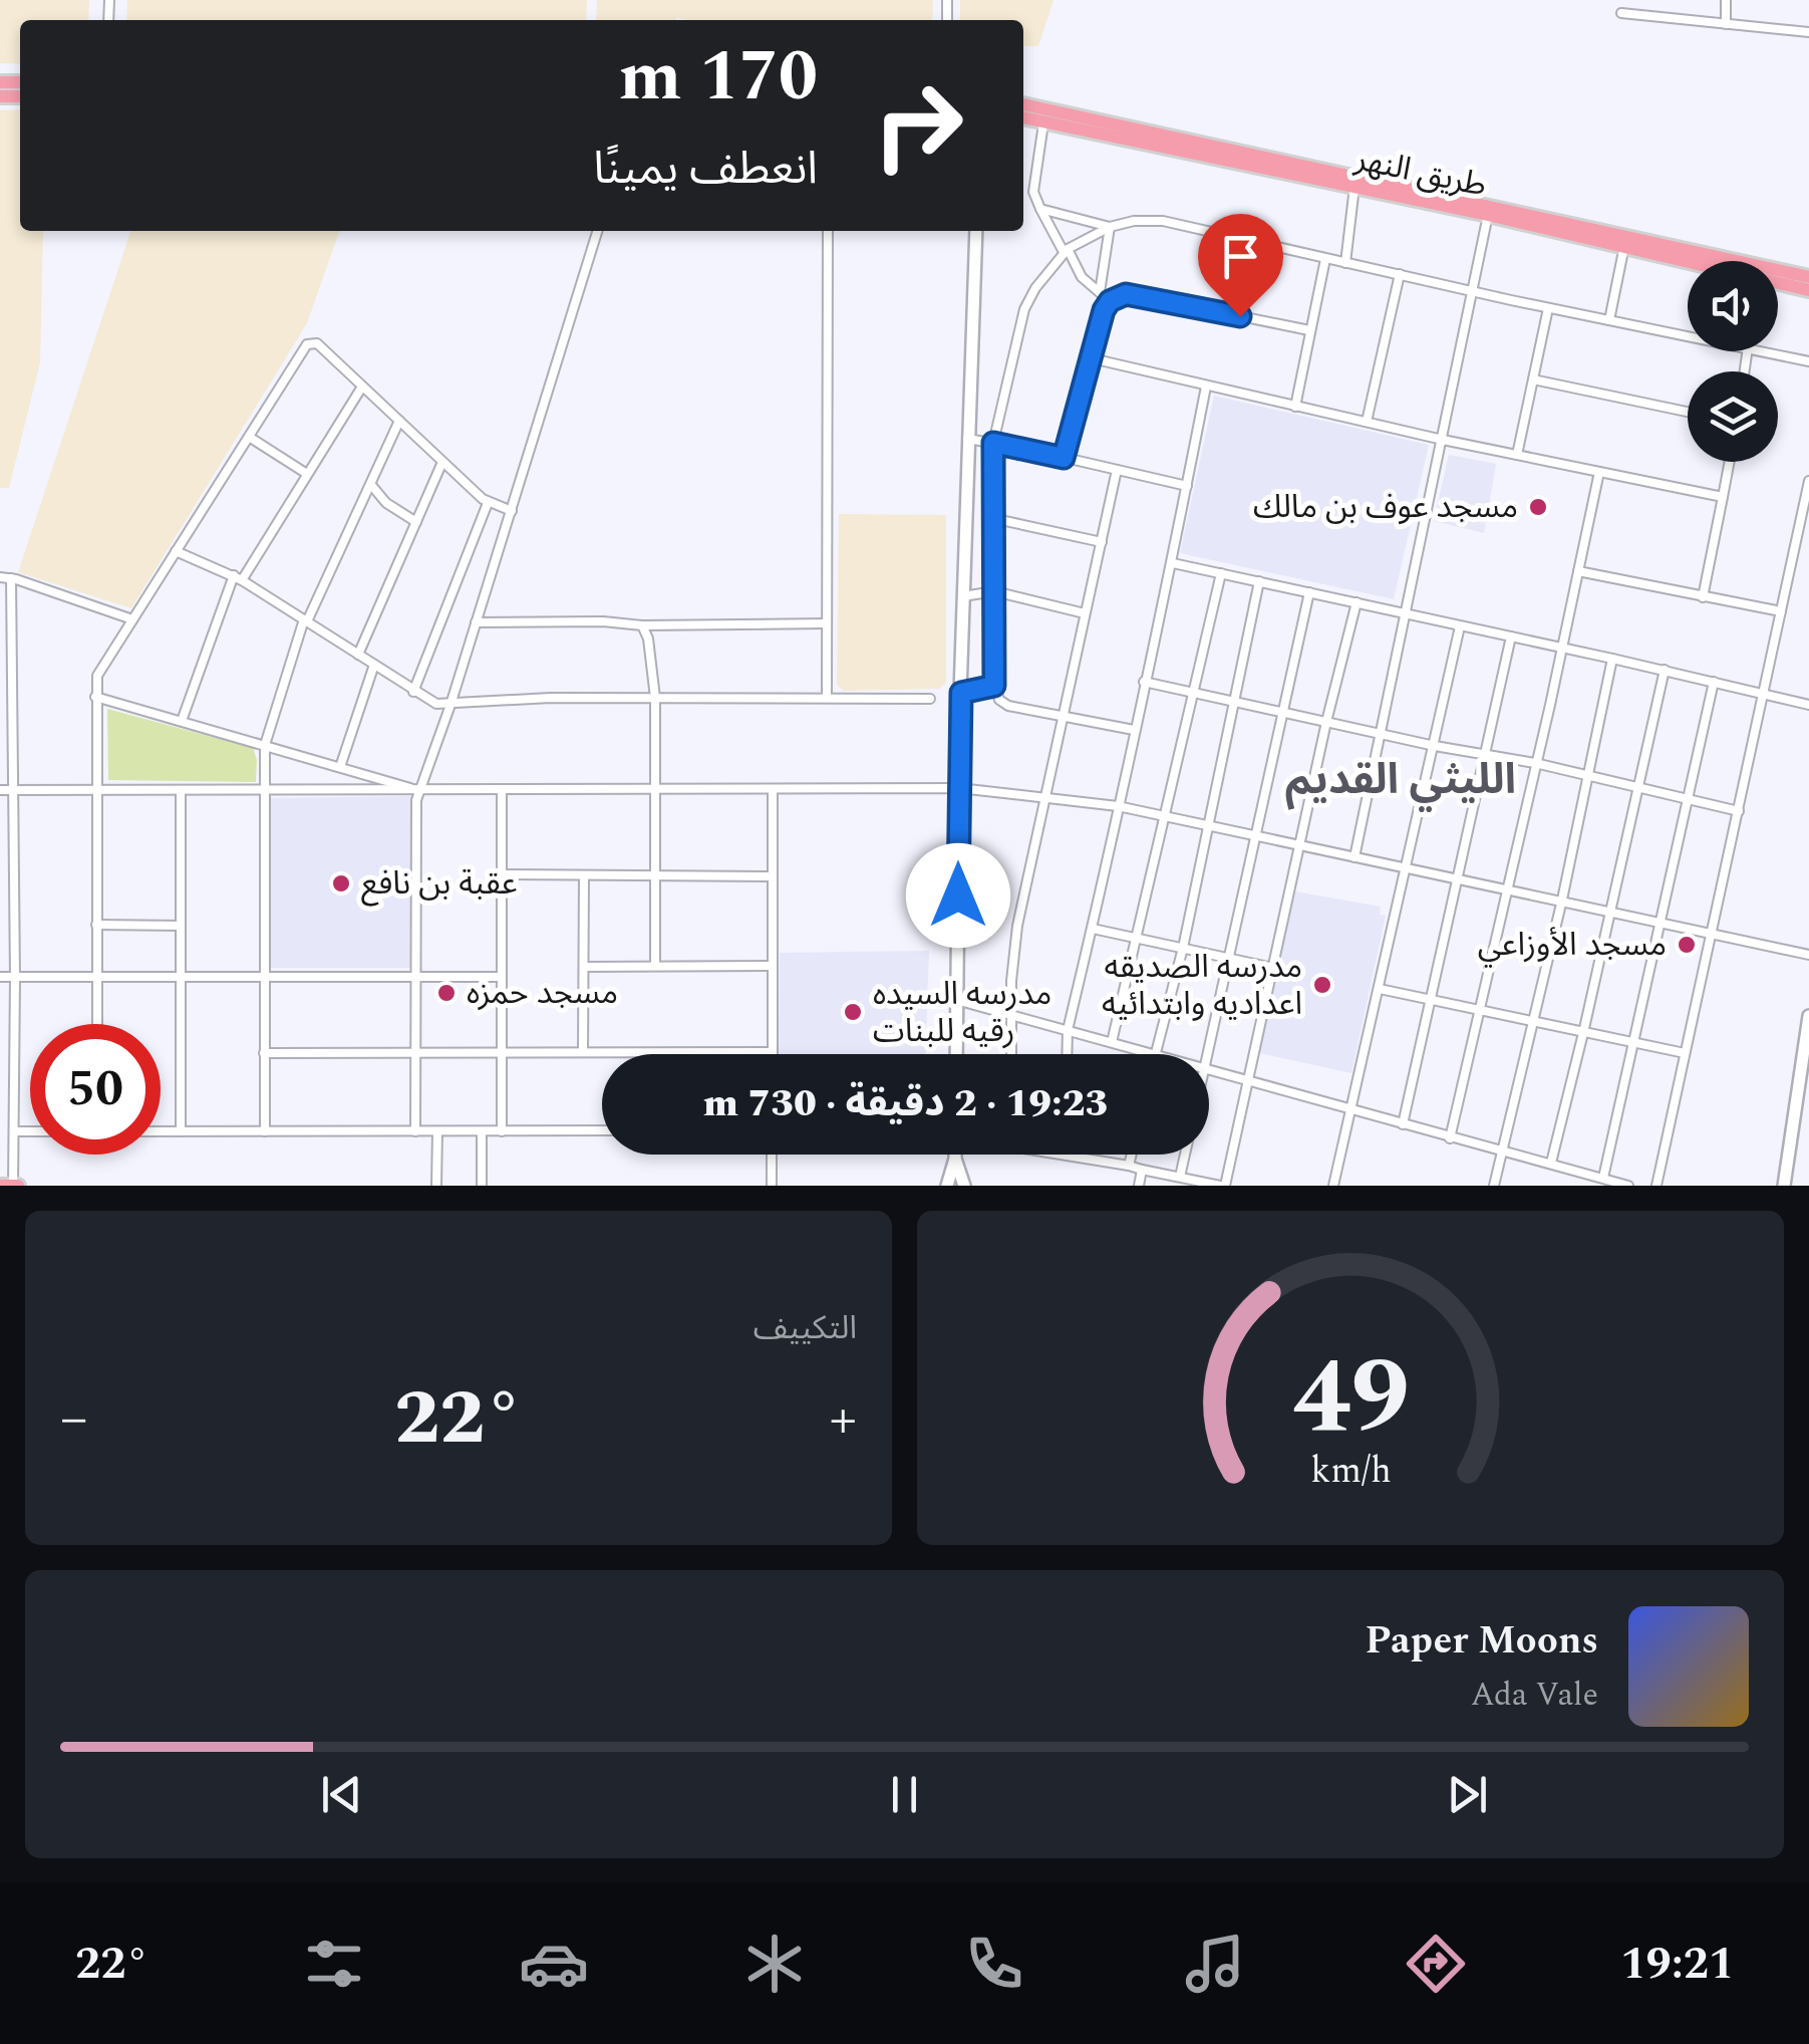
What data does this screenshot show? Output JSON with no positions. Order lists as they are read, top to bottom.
{
  "streets": {
    "main road": ["طريق النهر"]
  },
  "districts": ["الليثي القديم"],
  "places": [
    "مسجد عوف بن مالك",
    "عقبة بن نافع",
    "مسجد الأوزاعي",
    "مدرسه الصديقه اعداديه وابتدائيه",
    "مسجد حمزه",
    "مدرسه السيده رقيه للبنات"
  ],
  "page": {
    "turn": ["170 m", "انعطف يمينًا"],
    "limit": "50",
    "trip": "19:23 · 2 دقيقة · 730 m",
    "tile": "التكييف",
    "heat": ["−", "22°", "+"],
    "song": ["Paper Moons", "Ada Vale"],
    "tabs": ["19:21", "22°"],
    "gauge": ["49", "km/h"]
  }
}
